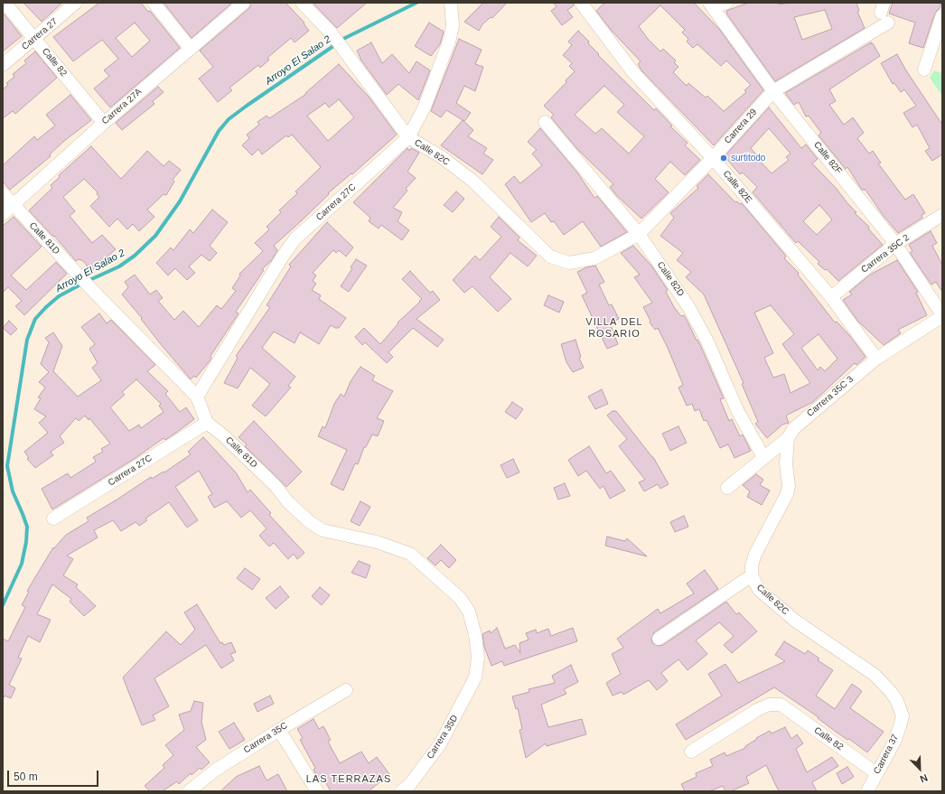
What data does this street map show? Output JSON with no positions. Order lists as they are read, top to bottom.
{
  "streets": {
    "street": [
      "Carrera 27",
      "Calle 82",
      "Carrera 27A",
      "Carrera 29",
      "Calle 82C",
      "Calle 82F",
      "Calle 82E",
      "Carrera 27C",
      "Calle 81D",
      "Carrera 35C 2",
      "Calle 82D",
      "Carrera 35C 3",
      "Carrera 35D",
      "Carrera 35C",
      "Carrera 37"
    ]
  },
  "crossings": [
    ["Carrera 27", "Calle 82"],
    ["Calle 82", "Carrera 27A"],
    ["Calle 82", "Carrera 37"],
    ["Carrera 27A", "Calle 81D"],
    ["Carrera 29", "Calle 82C"],
    ["Carrera 29", "Calle 82F"],
    ["Carrera 29", "Calle 82E"],
    ["Carrera 29", "Calle 82D"],
    ["Calle 82C", "Carrera 27C"],
    ["Calle 82C", "Carrera 35C 3"],
    ["Calle 82C", "Carrera 37"],
    ["Calle 82F", "Carrera 35C 2"],
    ["Calle 82F", "Carrera 35C 3"],
    ["Calle 82E", "Carrera 35C 2"],
    ["Calle 82E", "Carrera 35C 3"],
    ["Carrera 27C", "Calle 81D"],
    ["Calle 81D", "Carrera 35D"],
    ["Calle 82D", "Carrera 35C 3"]
  ],
  "districts": ["VILLA DEL ROSARIO", "LAS TERRAZAS"],
  "water": ["Arroyo El Salao 2"],
  "places": ["surtitodo"],
  "scale_bar": "50 m",
  "north": "bottom right"
}
